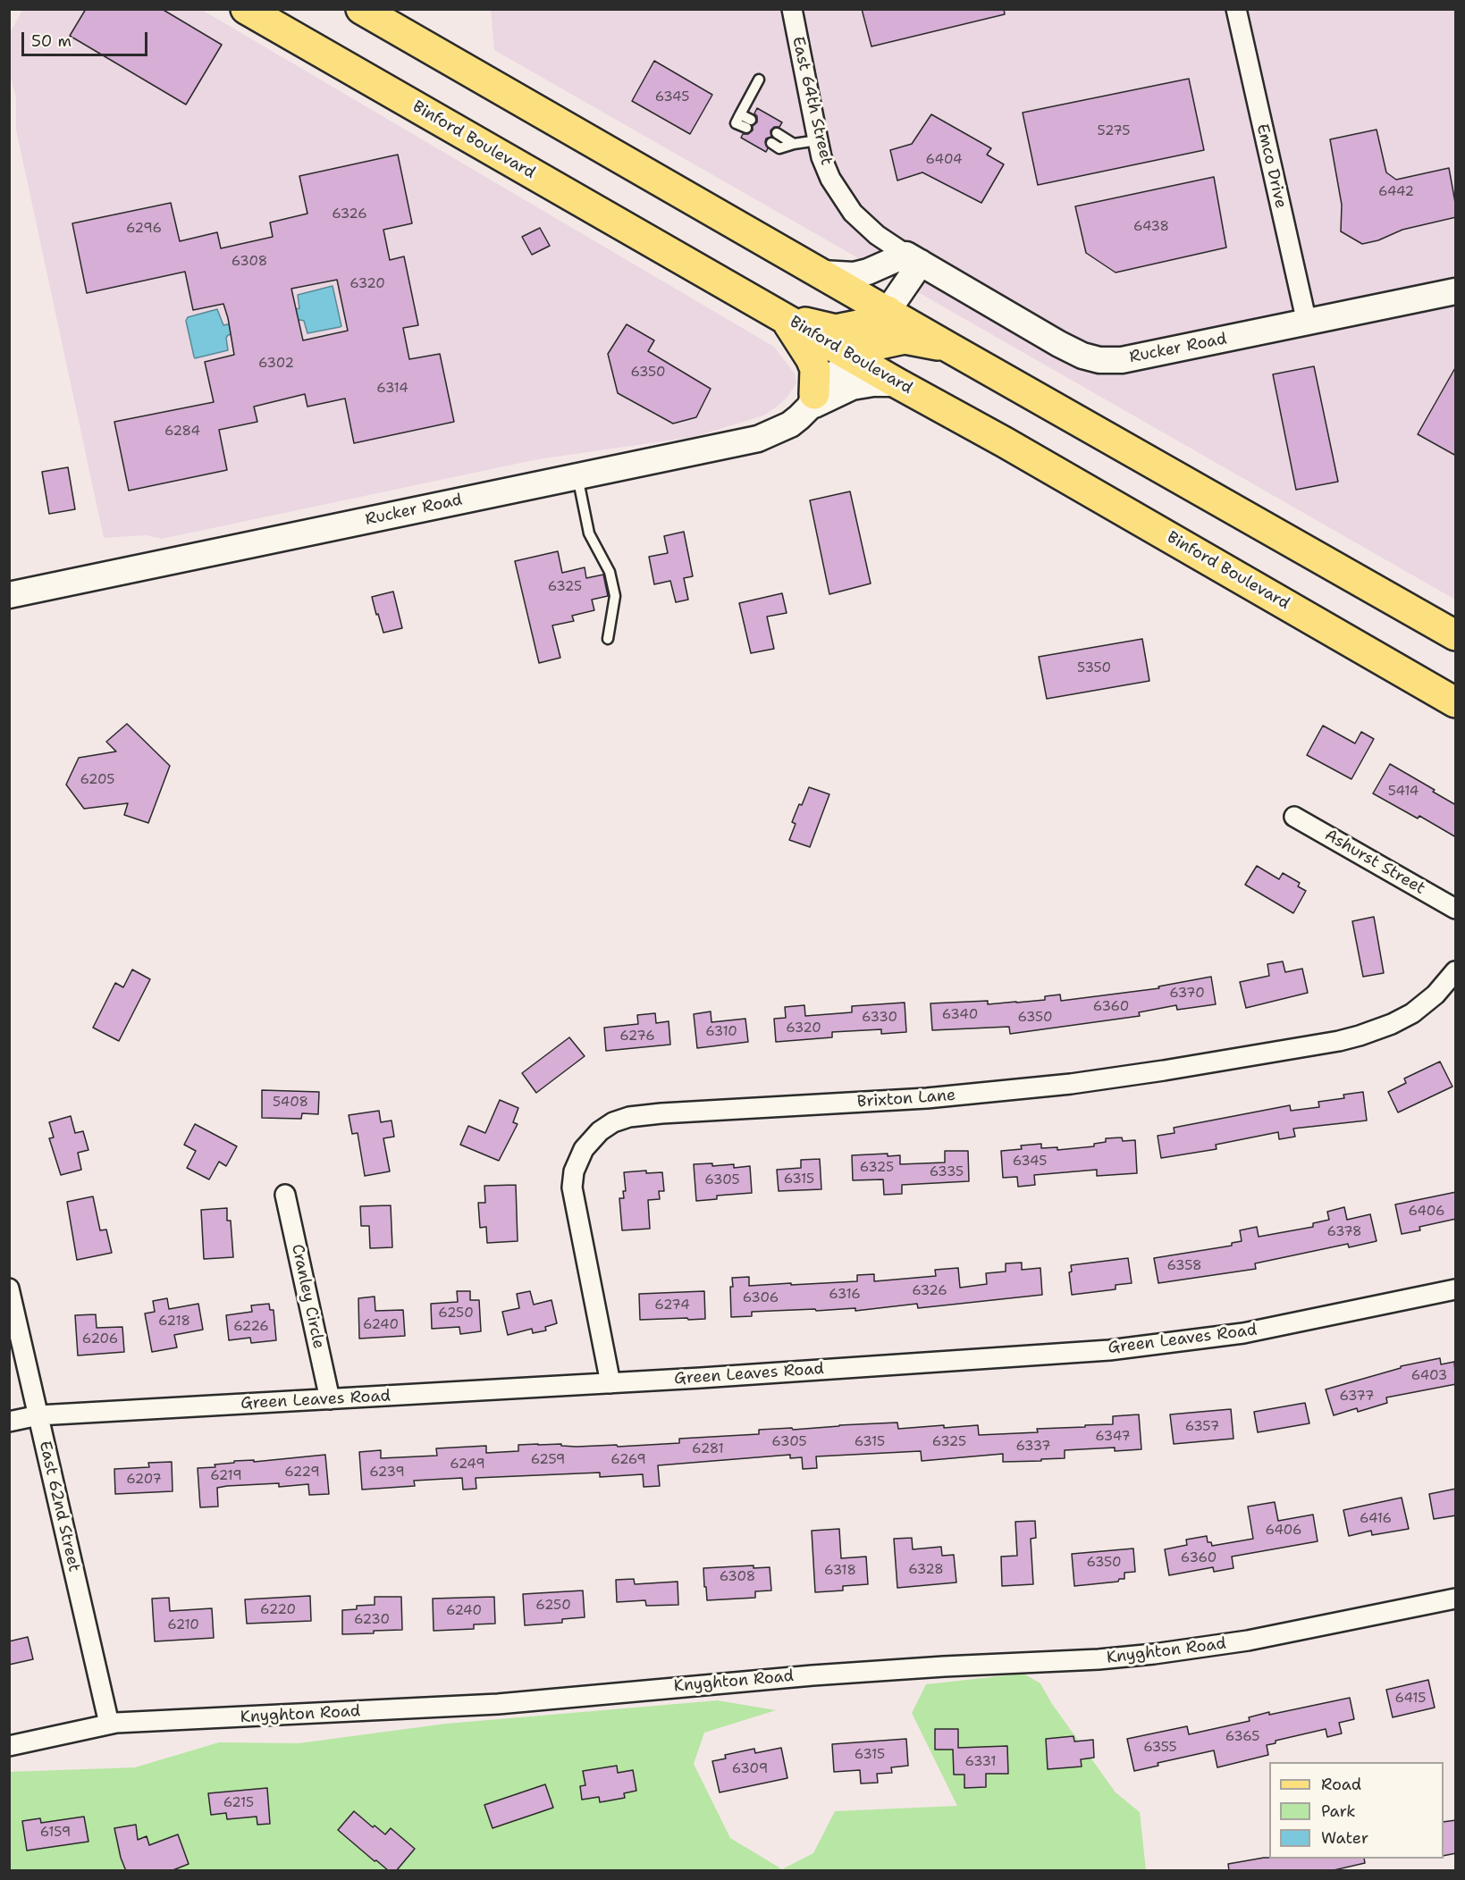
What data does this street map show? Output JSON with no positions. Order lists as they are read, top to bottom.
{
  "streets": {
    "main road": ["Binford Boulevard"],
    "street": [
      "East 64th Street",
      "Emco Drive",
      "Rucker Road",
      "Ashurst Street",
      "Brixton Lane",
      "Cranley Circle",
      "Green Leaves Road",
      "East 62nd Street",
      "Knyghton Road"
    ]
  },
  "crossings": [
    ["East 64th Street", "Rucker Road"],
    ["Binford Boulevard", "Rucker Road"],
    ["Emco Drive", "Rucker Road"],
    ["Brixton Lane", "Green Leaves Road"],
    ["Cranley Circle", "Green Leaves Road"],
    ["Green Leaves Road", "East 62nd Street"],
    ["East 62nd Street", "Knyghton Road"]
  ],
  "house_numbers": [
    "6345",
    "5275",
    "6404",
    "6442",
    "6326",
    "6438",
    "6296",
    "6308",
    "6320",
    "6302",
    "6350",
    "6314",
    "6284",
    "6325",
    "5350",
    "6205",
    "5414",
    "6370",
    "6360",
    "6340",
    "6330",
    "6350",
    "6320",
    "6310",
    "6276",
    "5408",
    "6345",
    "6325",
    "6335",
    "6315",
    "6305",
    "6406",
    "6378",
    "6358",
    "6326",
    "6316",
    "6306",
    "6274",
    "6250",
    "6218",
    "6240",
    "6226",
    "6206",
    "6403",
    "6377",
    "6357",
    "6347",
    "6305",
    "6315",
    "6325",
    "6337",
    "6281",
    "6259",
    "6269",
    "6249",
    "6229",
    "6239",
    "6219",
    "6207",
    "6416",
    "6406",
    "6360",
    "6350",
    "6328",
    "6318",
    "6308",
    "6250",
    "6220",
    "6240",
    "6230",
    "6210",
    "6415",
    "6365",
    "6355",
    "6315",
    "6331",
    "6309",
    "6215",
    "6159"
  ],
  "legend": ["Road", "Park", "Water"],
  "scale_bar": "50 m"
}
